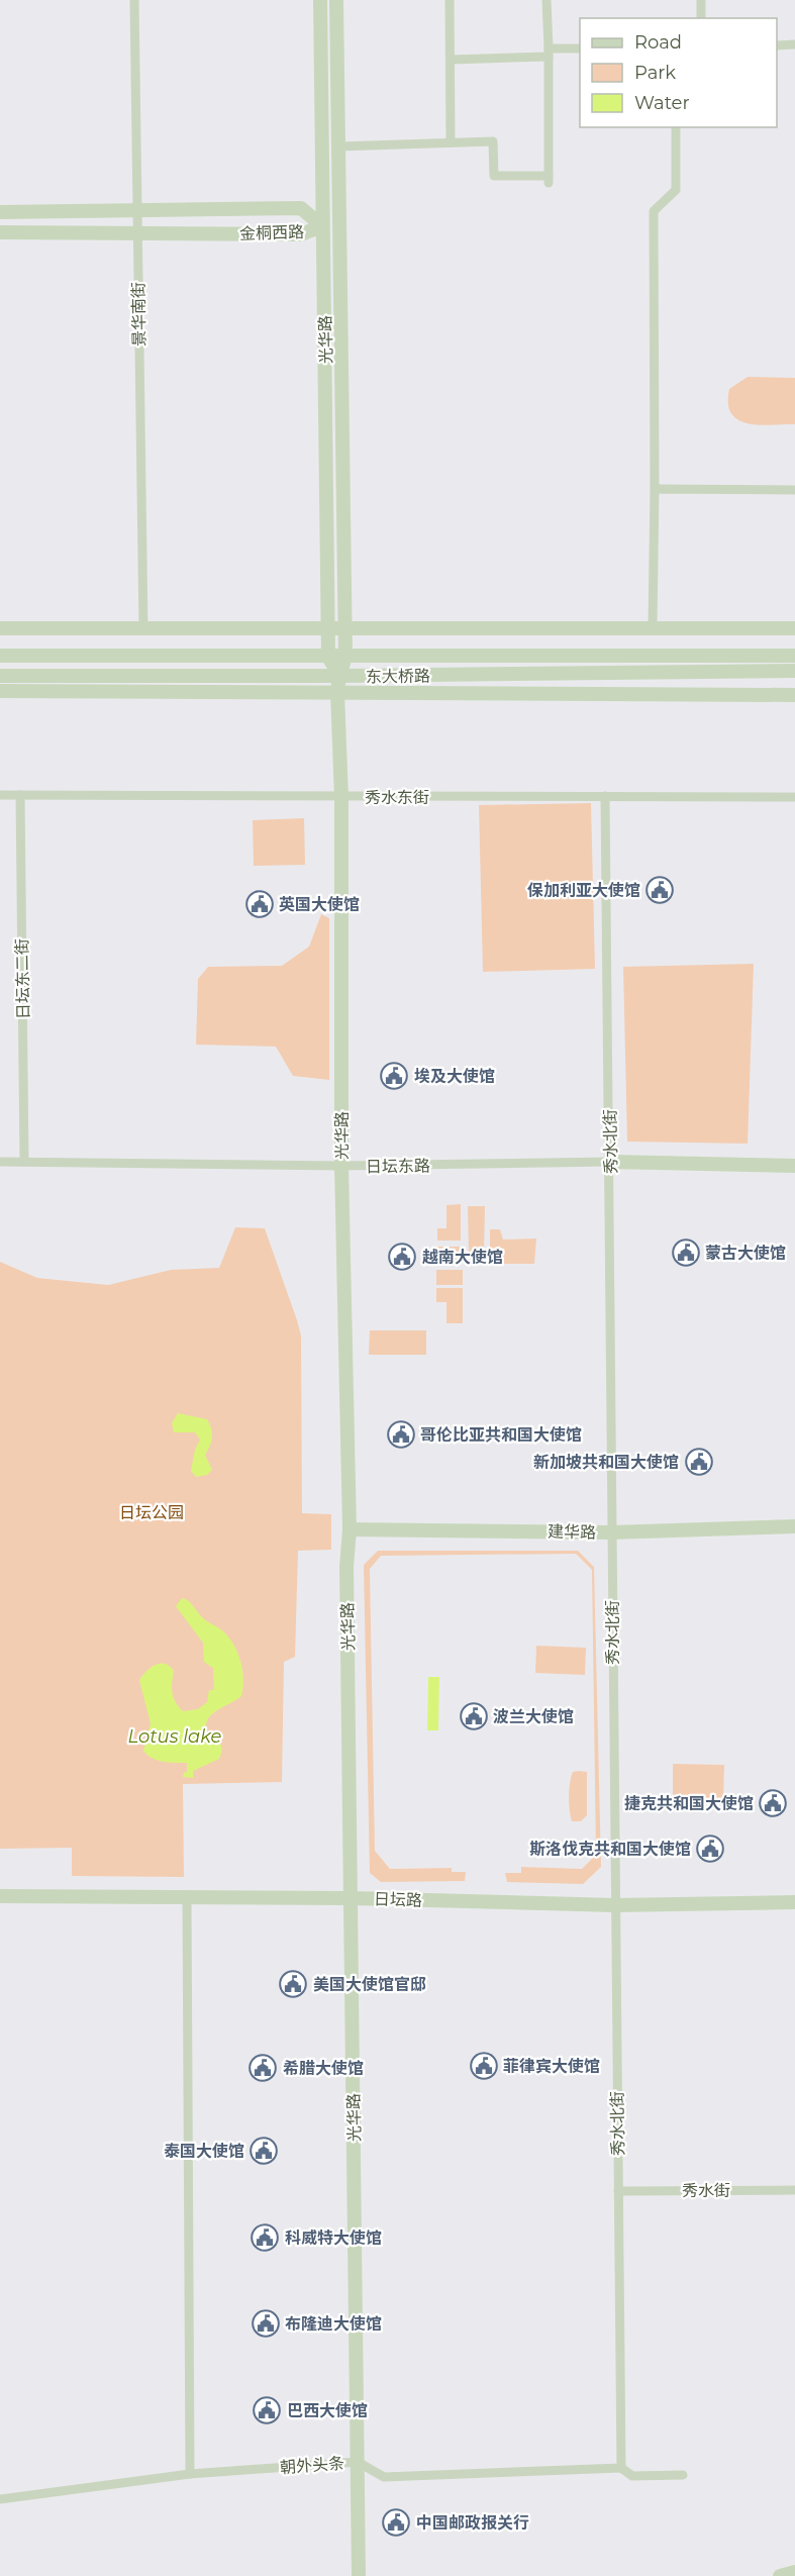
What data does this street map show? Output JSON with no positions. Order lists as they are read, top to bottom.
{
  "streets": {
    "main road": [
      "金桐西路",
      "光华路",
      "东大桥路",
      "日坛东路",
      "建华路",
      "日坛路"
    ],
    "street": [
      "景华南街",
      "秀水东街",
      "日坛东二街",
      "秀水北街",
      "秀水街",
      "朝外头条"
    ]
  },
  "crossings": [
    ["金桐西路", "景华南街"],
    ["金桐西路", "光华路"],
    ["光华路", "东大桥路"],
    ["光华路", "秀水东街"],
    ["光华路", "日坛东路"],
    ["光华路", "建华路"],
    ["光华路", "日坛路"],
    ["光华路", "朝外头条"],
    ["秀水东街", "日坛东二街"],
    ["秀水东街", "秀水北街"],
    ["日坛东二街", "日坛东路"],
    ["秀水北街", "日坛东路"],
    ["秀水北街", "建华路"],
    ["秀水北街", "日坛路"],
    ["秀水北街", "秀水街"],
    ["秀水北街", "朝外头条"]
  ],
  "water": ["Lotus lake"],
  "parks": ["日坛公园"],
  "places": {
    "public building": [
      "保加利亚大使馆",
      "英国大使馆",
      "埃及大使馆",
      "蒙古大使馆",
      "越南大使馆",
      "哥伦比亚共和国大使馆",
      "新加坡共和国大使馆",
      "波兰大使馆",
      "捷克共和国大使馆",
      "斯洛伐克共和国大使馆",
      "美国大使馆官邸",
      "菲律宾大使馆",
      "希腊大使馆",
      "泰国大使馆",
      "科威特大使馆",
      "布隆迪大使馆",
      "巴西大使馆",
      "中国邮政报关行"
    ]
  },
  "legend": ["Road", "Park", "Water"]
}
